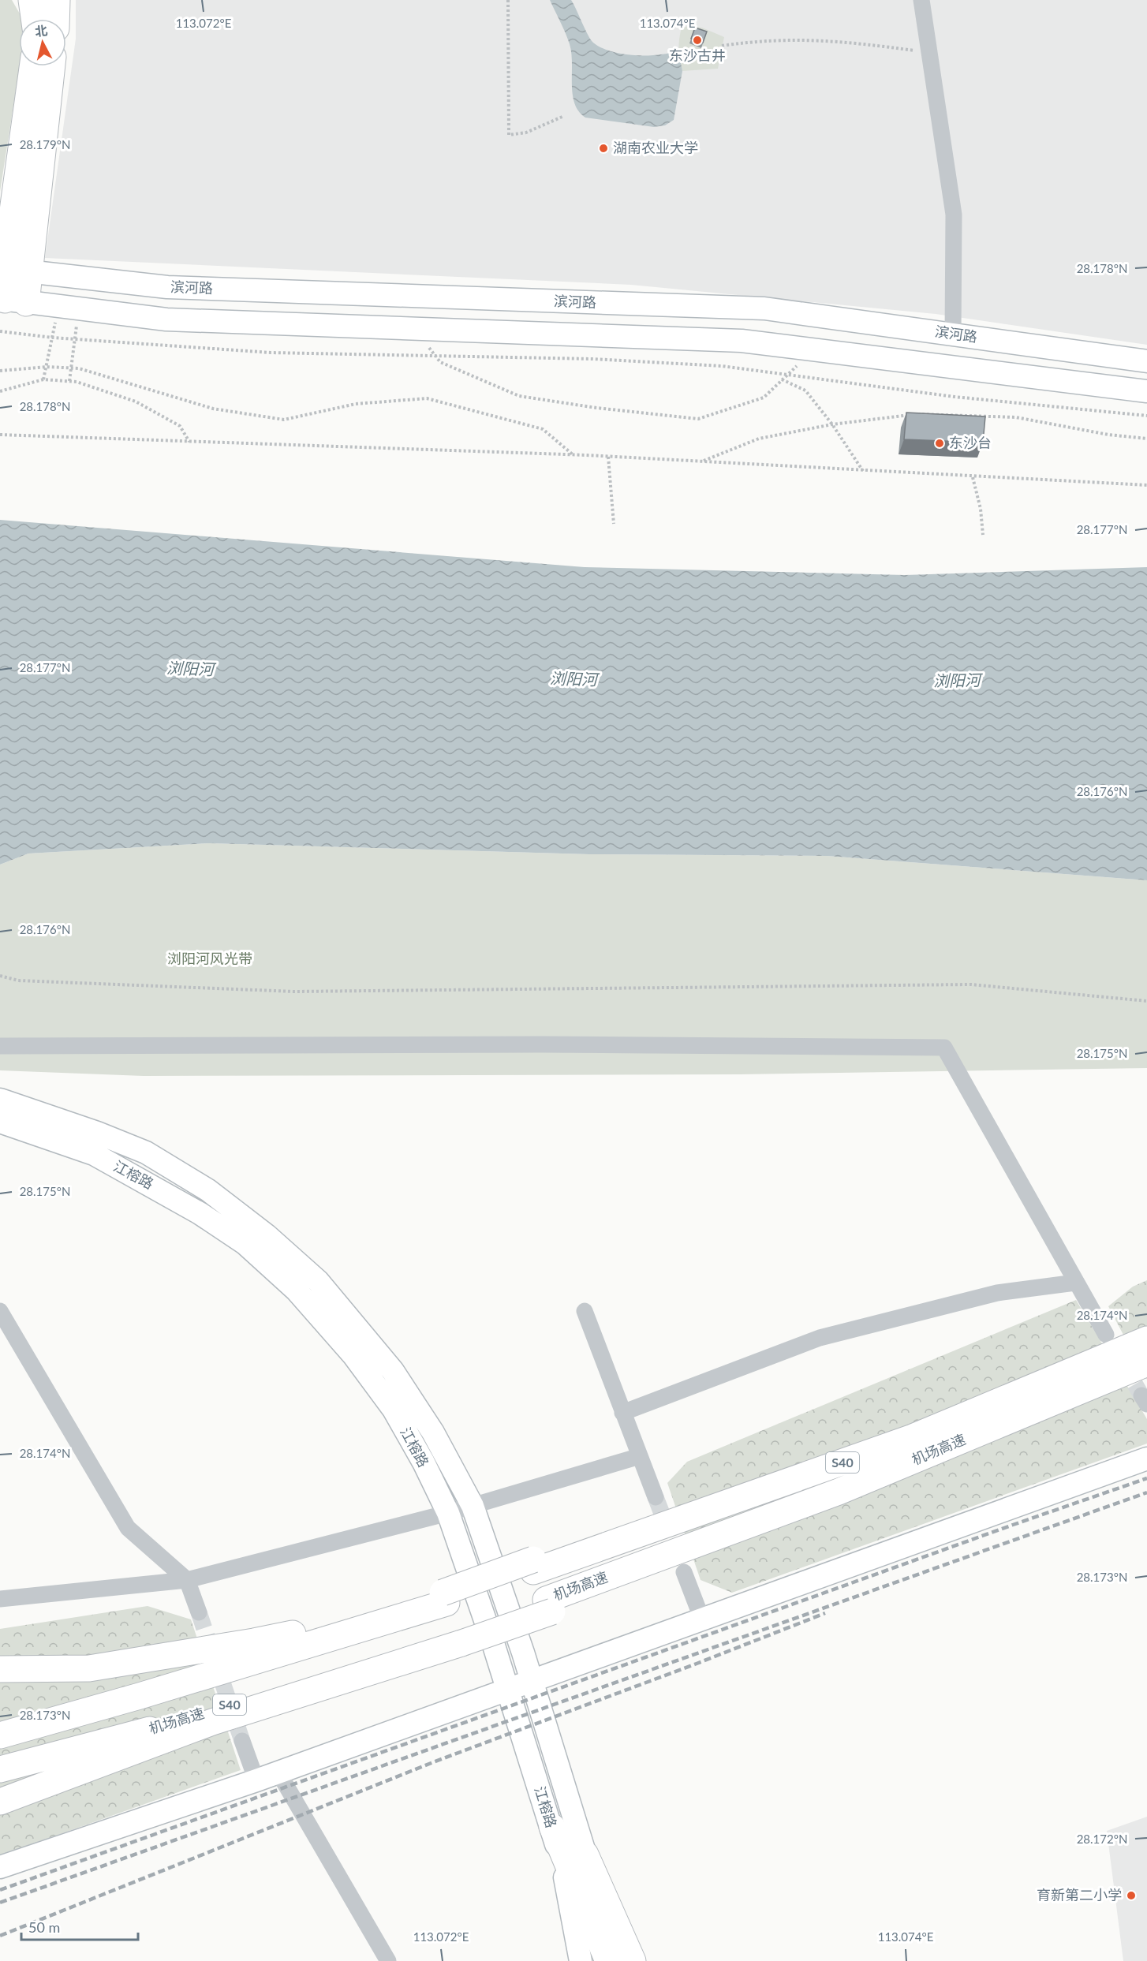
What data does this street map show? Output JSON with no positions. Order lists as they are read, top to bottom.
{
  "streets": {
    "main road": [
      "滨河路",
      "江榕路",
      "机场高速",
      "S40"
    ]
  },
  "water": ["浏阳河"],
  "parks": ["浏阳河风光带"],
  "places": [
    "东沙古井",
    "湖南农业大学",
    "东沙台",
    "育新第二小学"
  ],
  "scale_bar": "50 m",
  "north": "top",
  "coordinates": [
    "113.072°E",
    "113.074°E",
    "28.179°N",
    "28.178°N",
    "28.177°N",
    "28.176°N",
    "28.175°N",
    "28.174°N",
    "28.173°N",
    "28.172°N"
  ]
}
